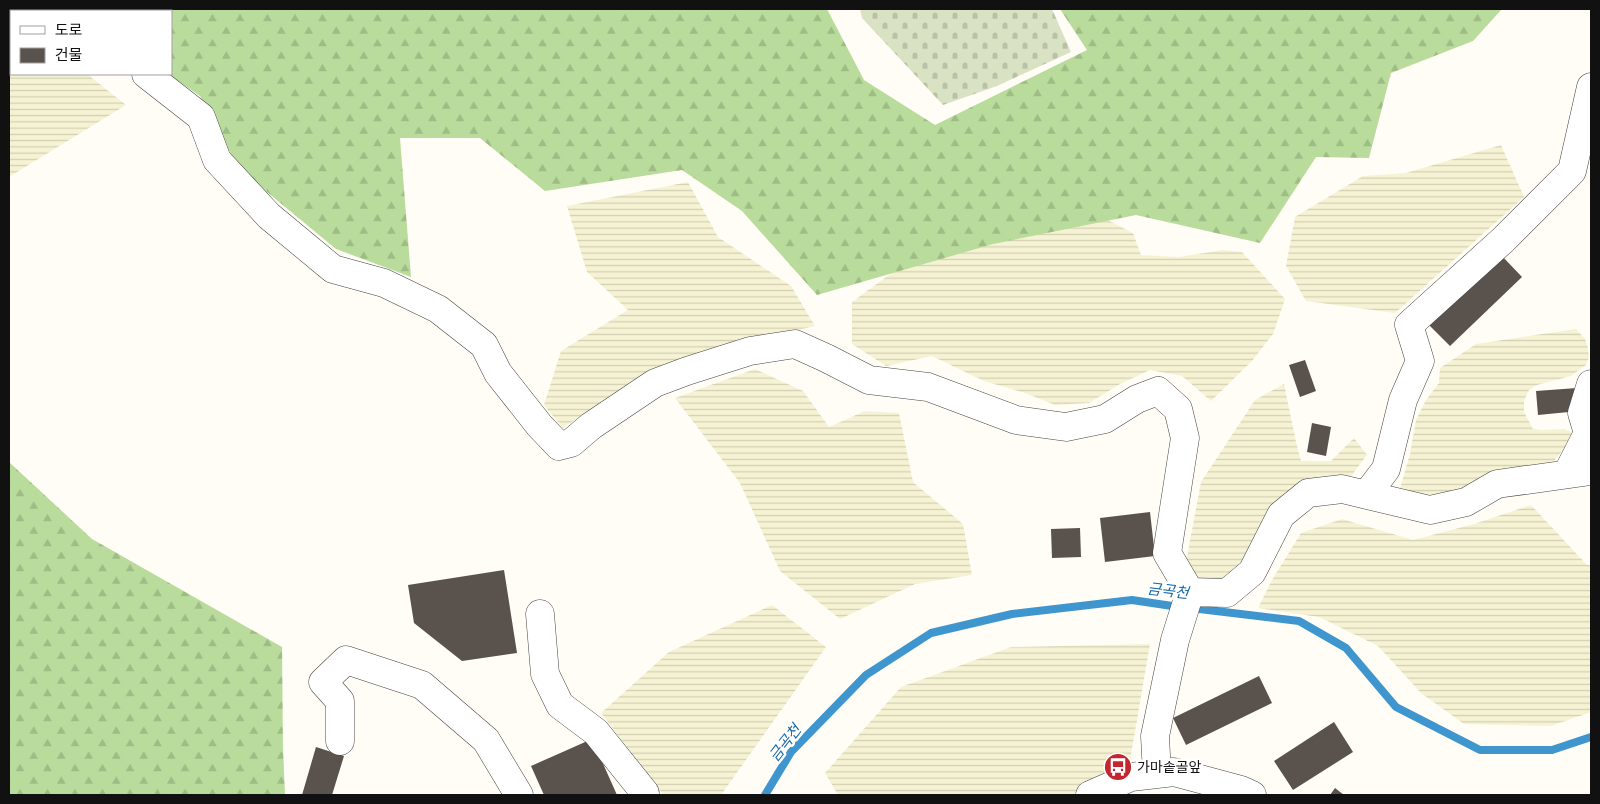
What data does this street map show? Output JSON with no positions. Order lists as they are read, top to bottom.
{
  "water": ["금곡천"],
  "places": {
    "bus stop": ["가마솥골앞"]
  },
  "legend": ["도로", "건물"]
}
